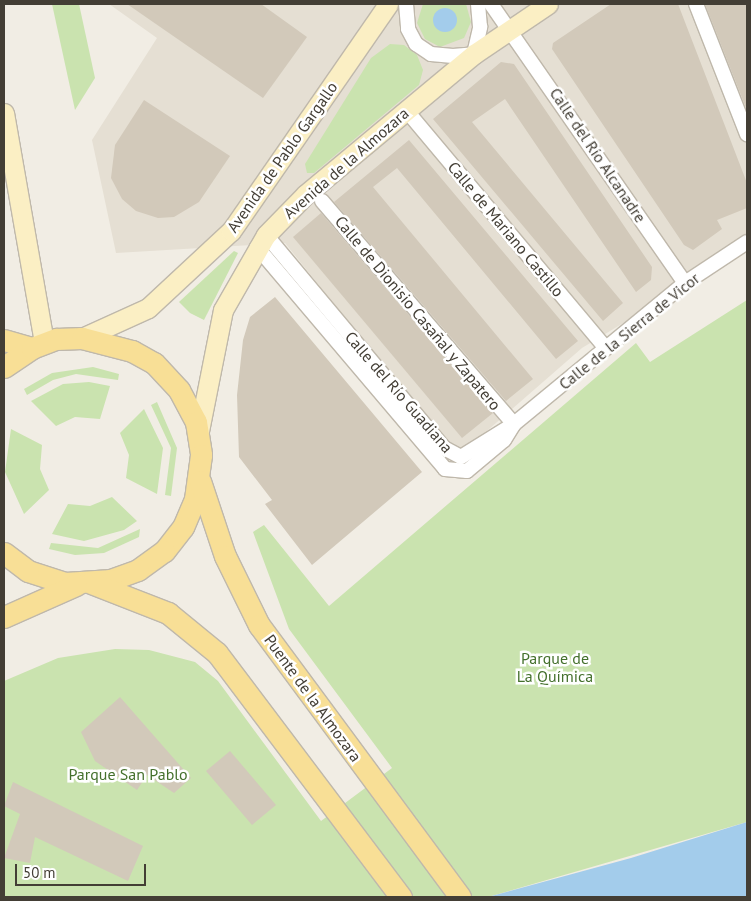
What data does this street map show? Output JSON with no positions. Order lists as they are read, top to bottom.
{
  "streets": {
    "main road": ["Puente de la Almozara"],
    "street": [
      "Calle del Río Alcanadre",
      "Avenida de Pablo Gargallo",
      "Avenida de la Almozara",
      "Calle de Mariano Castillo",
      "Calle de Dionisio Casañal y Zapatero",
      "Calle de la Sierra de Vicor",
      "Calle del Río Guadiana"
    ]
  },
  "crossings": [
    ["Calle del Río Alcanadre", "Avenida de la Almozara"],
    ["Calle del Río Alcanadre", "Calle de la Sierra de Vicor"],
    ["Avenida de la Almozara", "Calle de Mariano Castillo"],
    ["Avenida de la Almozara", "Calle del Río Guadiana"],
    ["Calle de Mariano Castillo", "Calle de la Sierra de Vicor"],
    ["Calle de Dionisio Casañal y Zapatero", "Calle de la Sierra de Vicor"],
    ["Calle de Dionisio Casañal y Zapatero", "Calle del Río Guadiana"],
    ["Calle de la Sierra de Vicor", "Calle del Río Guadiana"]
  ],
  "parks": ["Parque de La Química", "Parque San Pablo"],
  "scale_bar": "50 m"
}
